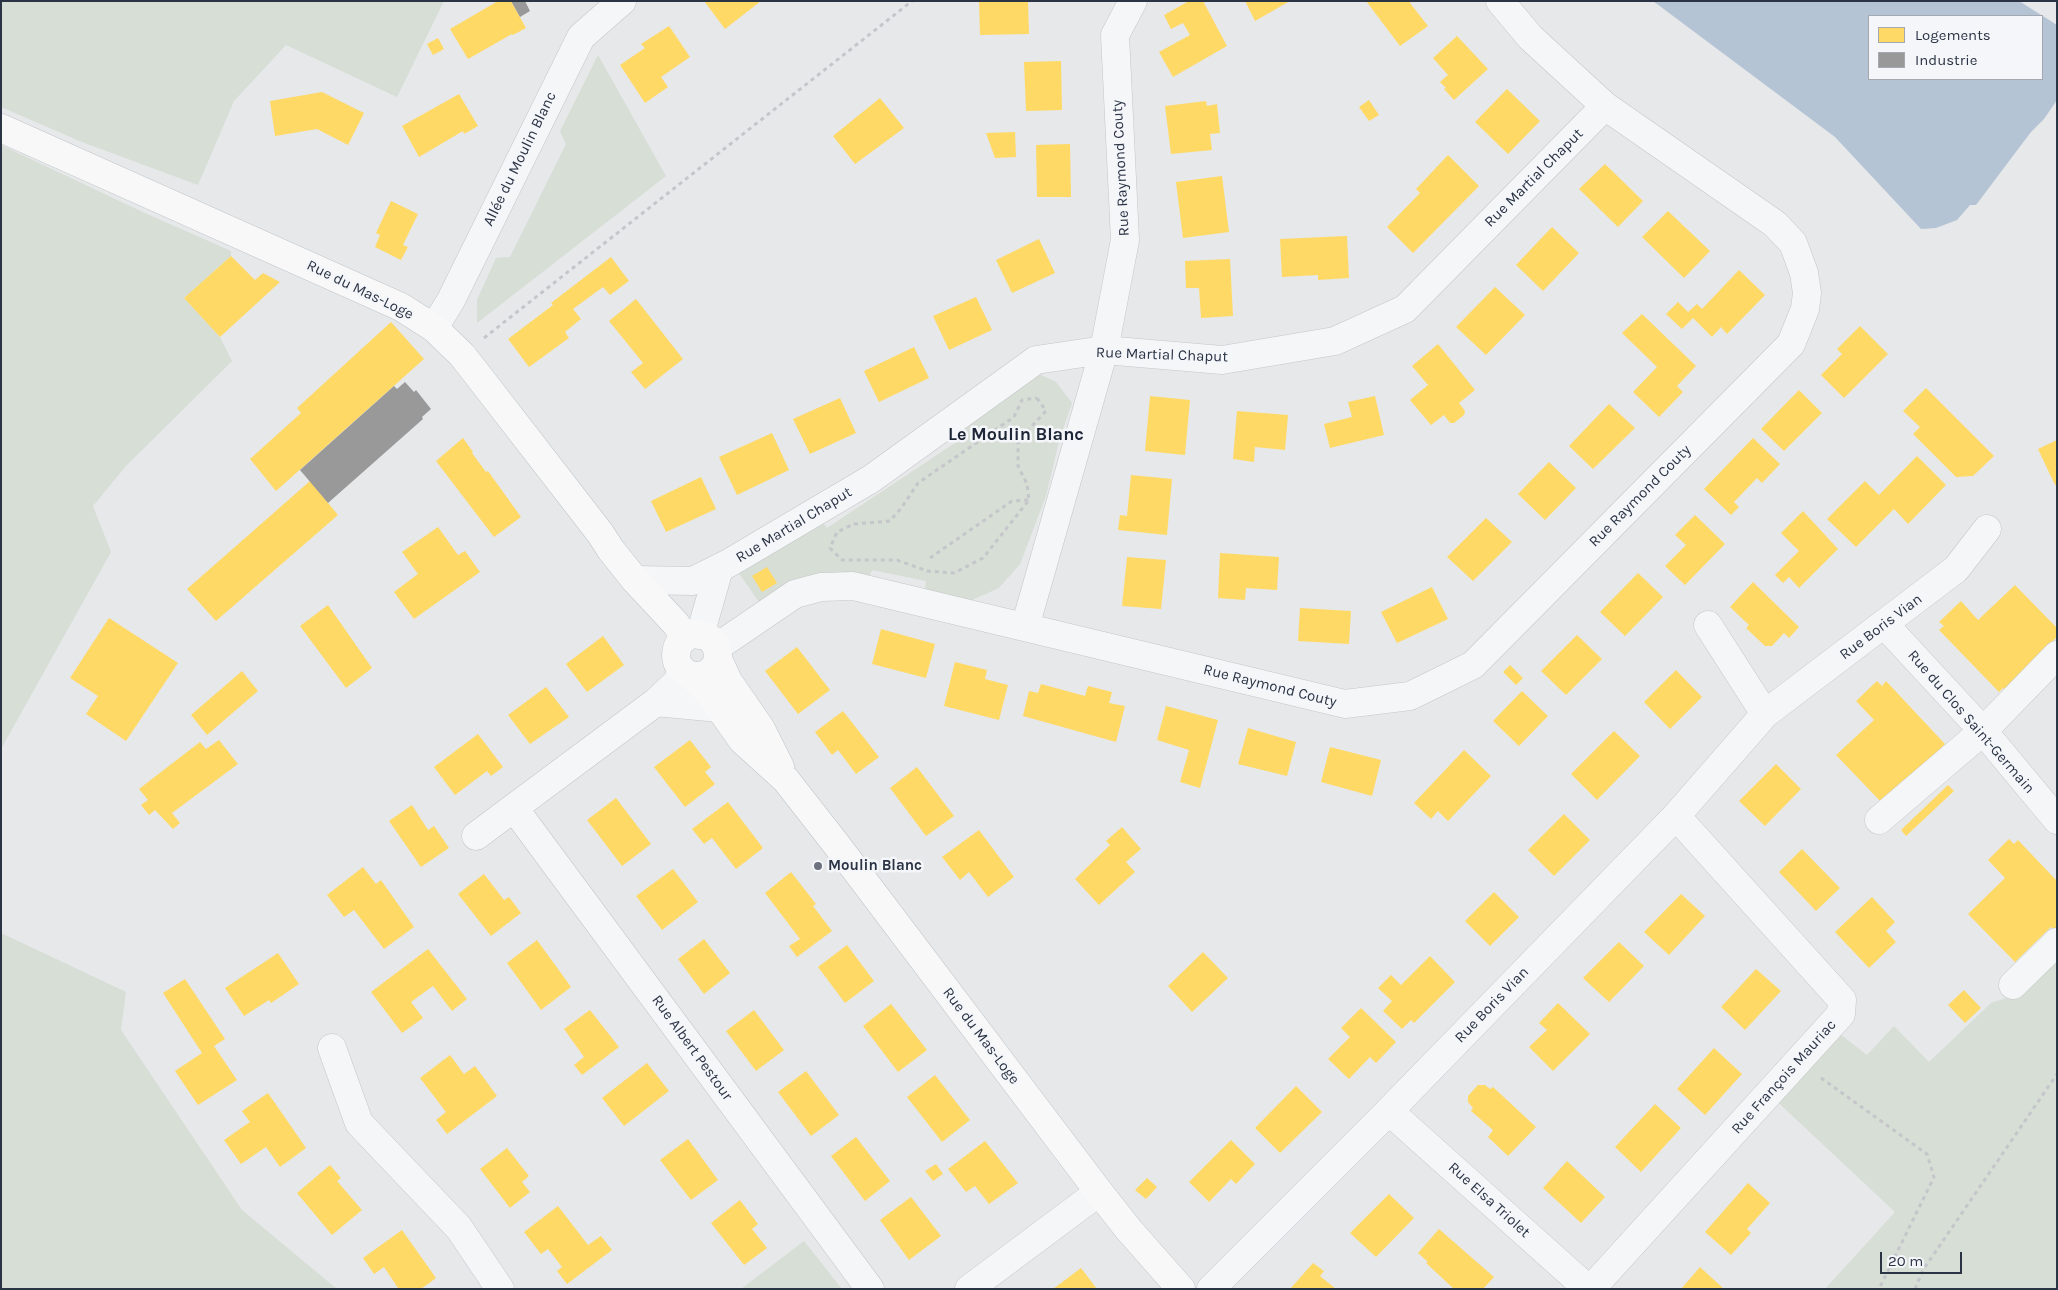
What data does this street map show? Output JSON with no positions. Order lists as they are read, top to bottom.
{
  "streets": {
    "main road": ["Rue du Mas-Loge"],
    "street": [
      "Allée du Moulin Blanc",
      "Rue Raymond Couty",
      "Rue Martial Chaput",
      "Rue Boris Vian",
      "Rue du Clos Saint-Germain",
      "Rue Albert Pestour",
      "Rue François Mauriac",
      "Rue Elsa Triolet"
    ]
  },
  "crossings": [
    ["Allée du Moulin Blanc", "Rue du Mas-Loge"],
    ["Rue Raymond Couty", "Rue Martial Chaput"],
    ["Rue Raymond Couty", "Rue du Mas-Loge"],
    ["Rue Martial Chaput", "Rue du Mas-Loge"],
    ["Rue Boris Vian", "Rue du Clos Saint-Germain"],
    ["Rue Boris Vian", "Rue François Mauriac"],
    ["Rue Boris Vian", "Rue Elsa Triolet"],
    ["Rue François Mauriac", "Rue Elsa Triolet"]
  ],
  "districts": ["Le Moulin Blanc"],
  "places": ["Moulin Blanc"],
  "legend": ["Logements", "Industrie"],
  "scale_bar": "20 m"
}
